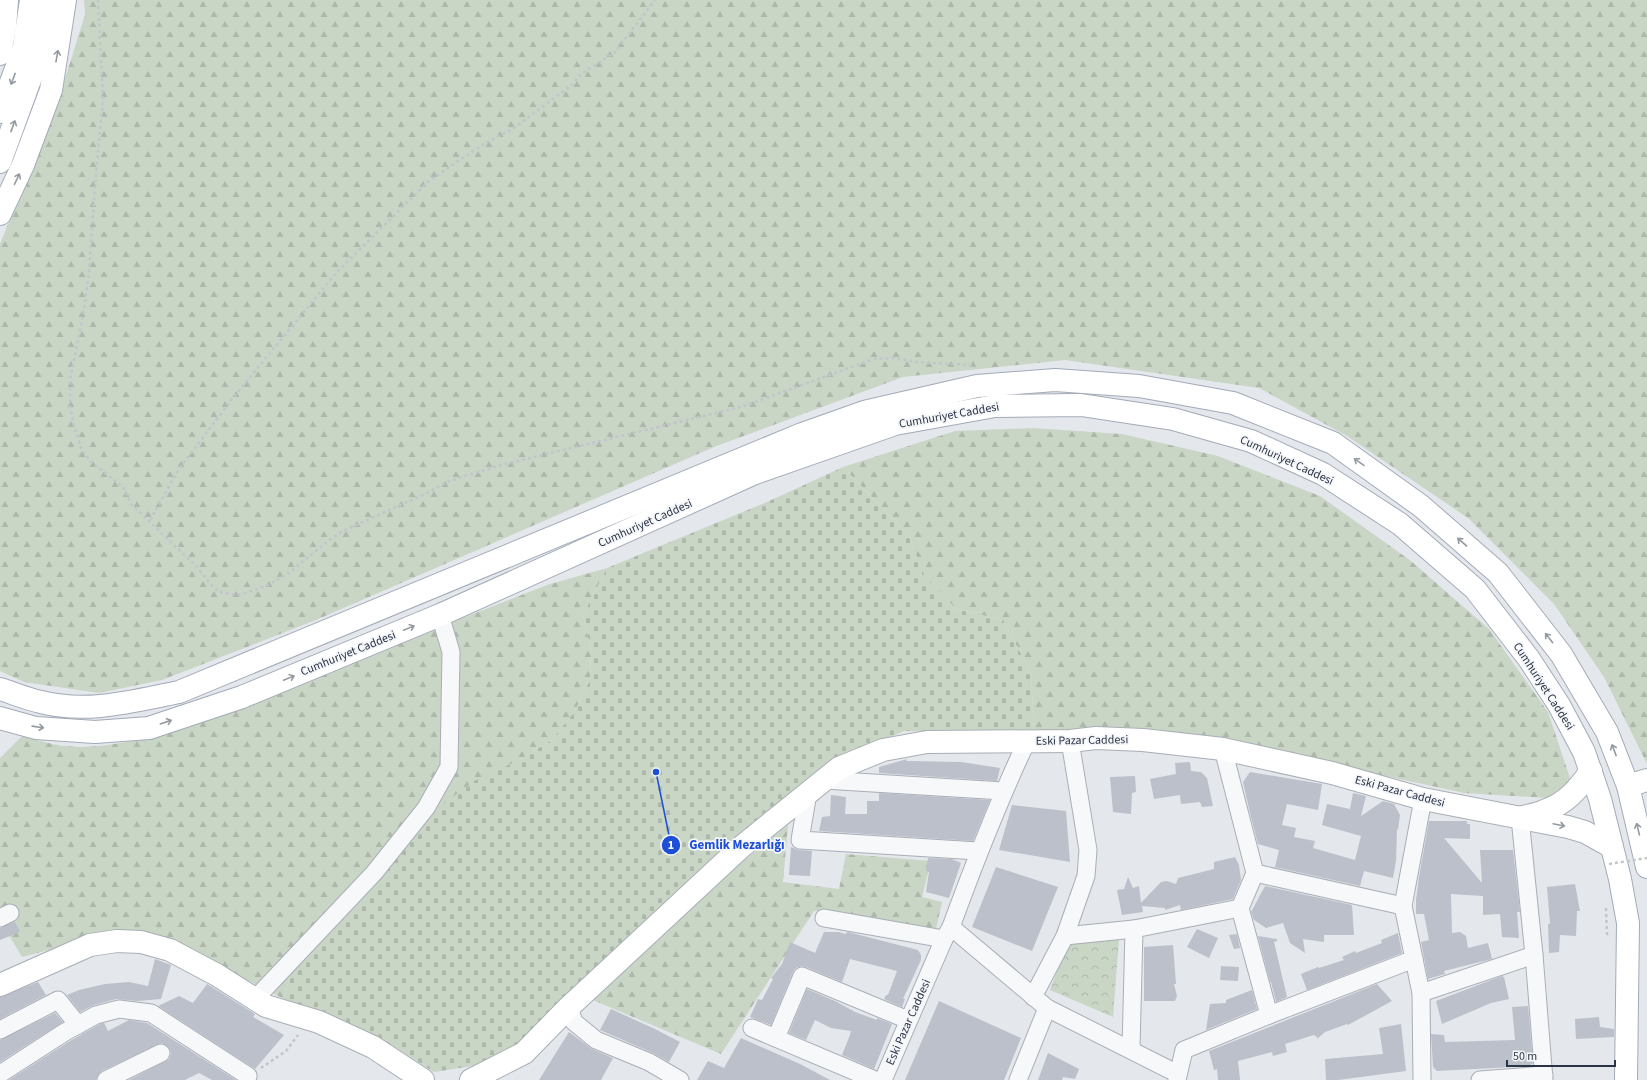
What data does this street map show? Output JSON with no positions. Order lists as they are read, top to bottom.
{
  "streets": {
    "main road": ["Cumhuriyet Caddesi", "Eski Pazar Caddesi"]
  },
  "crossings": [
    ["Cumhuriyet Caddesi", "Eski Pazar Caddesi"]
  ],
  "places": ["Gemlik Mezarlığı"],
  "scale_bar": "50 m"
}
